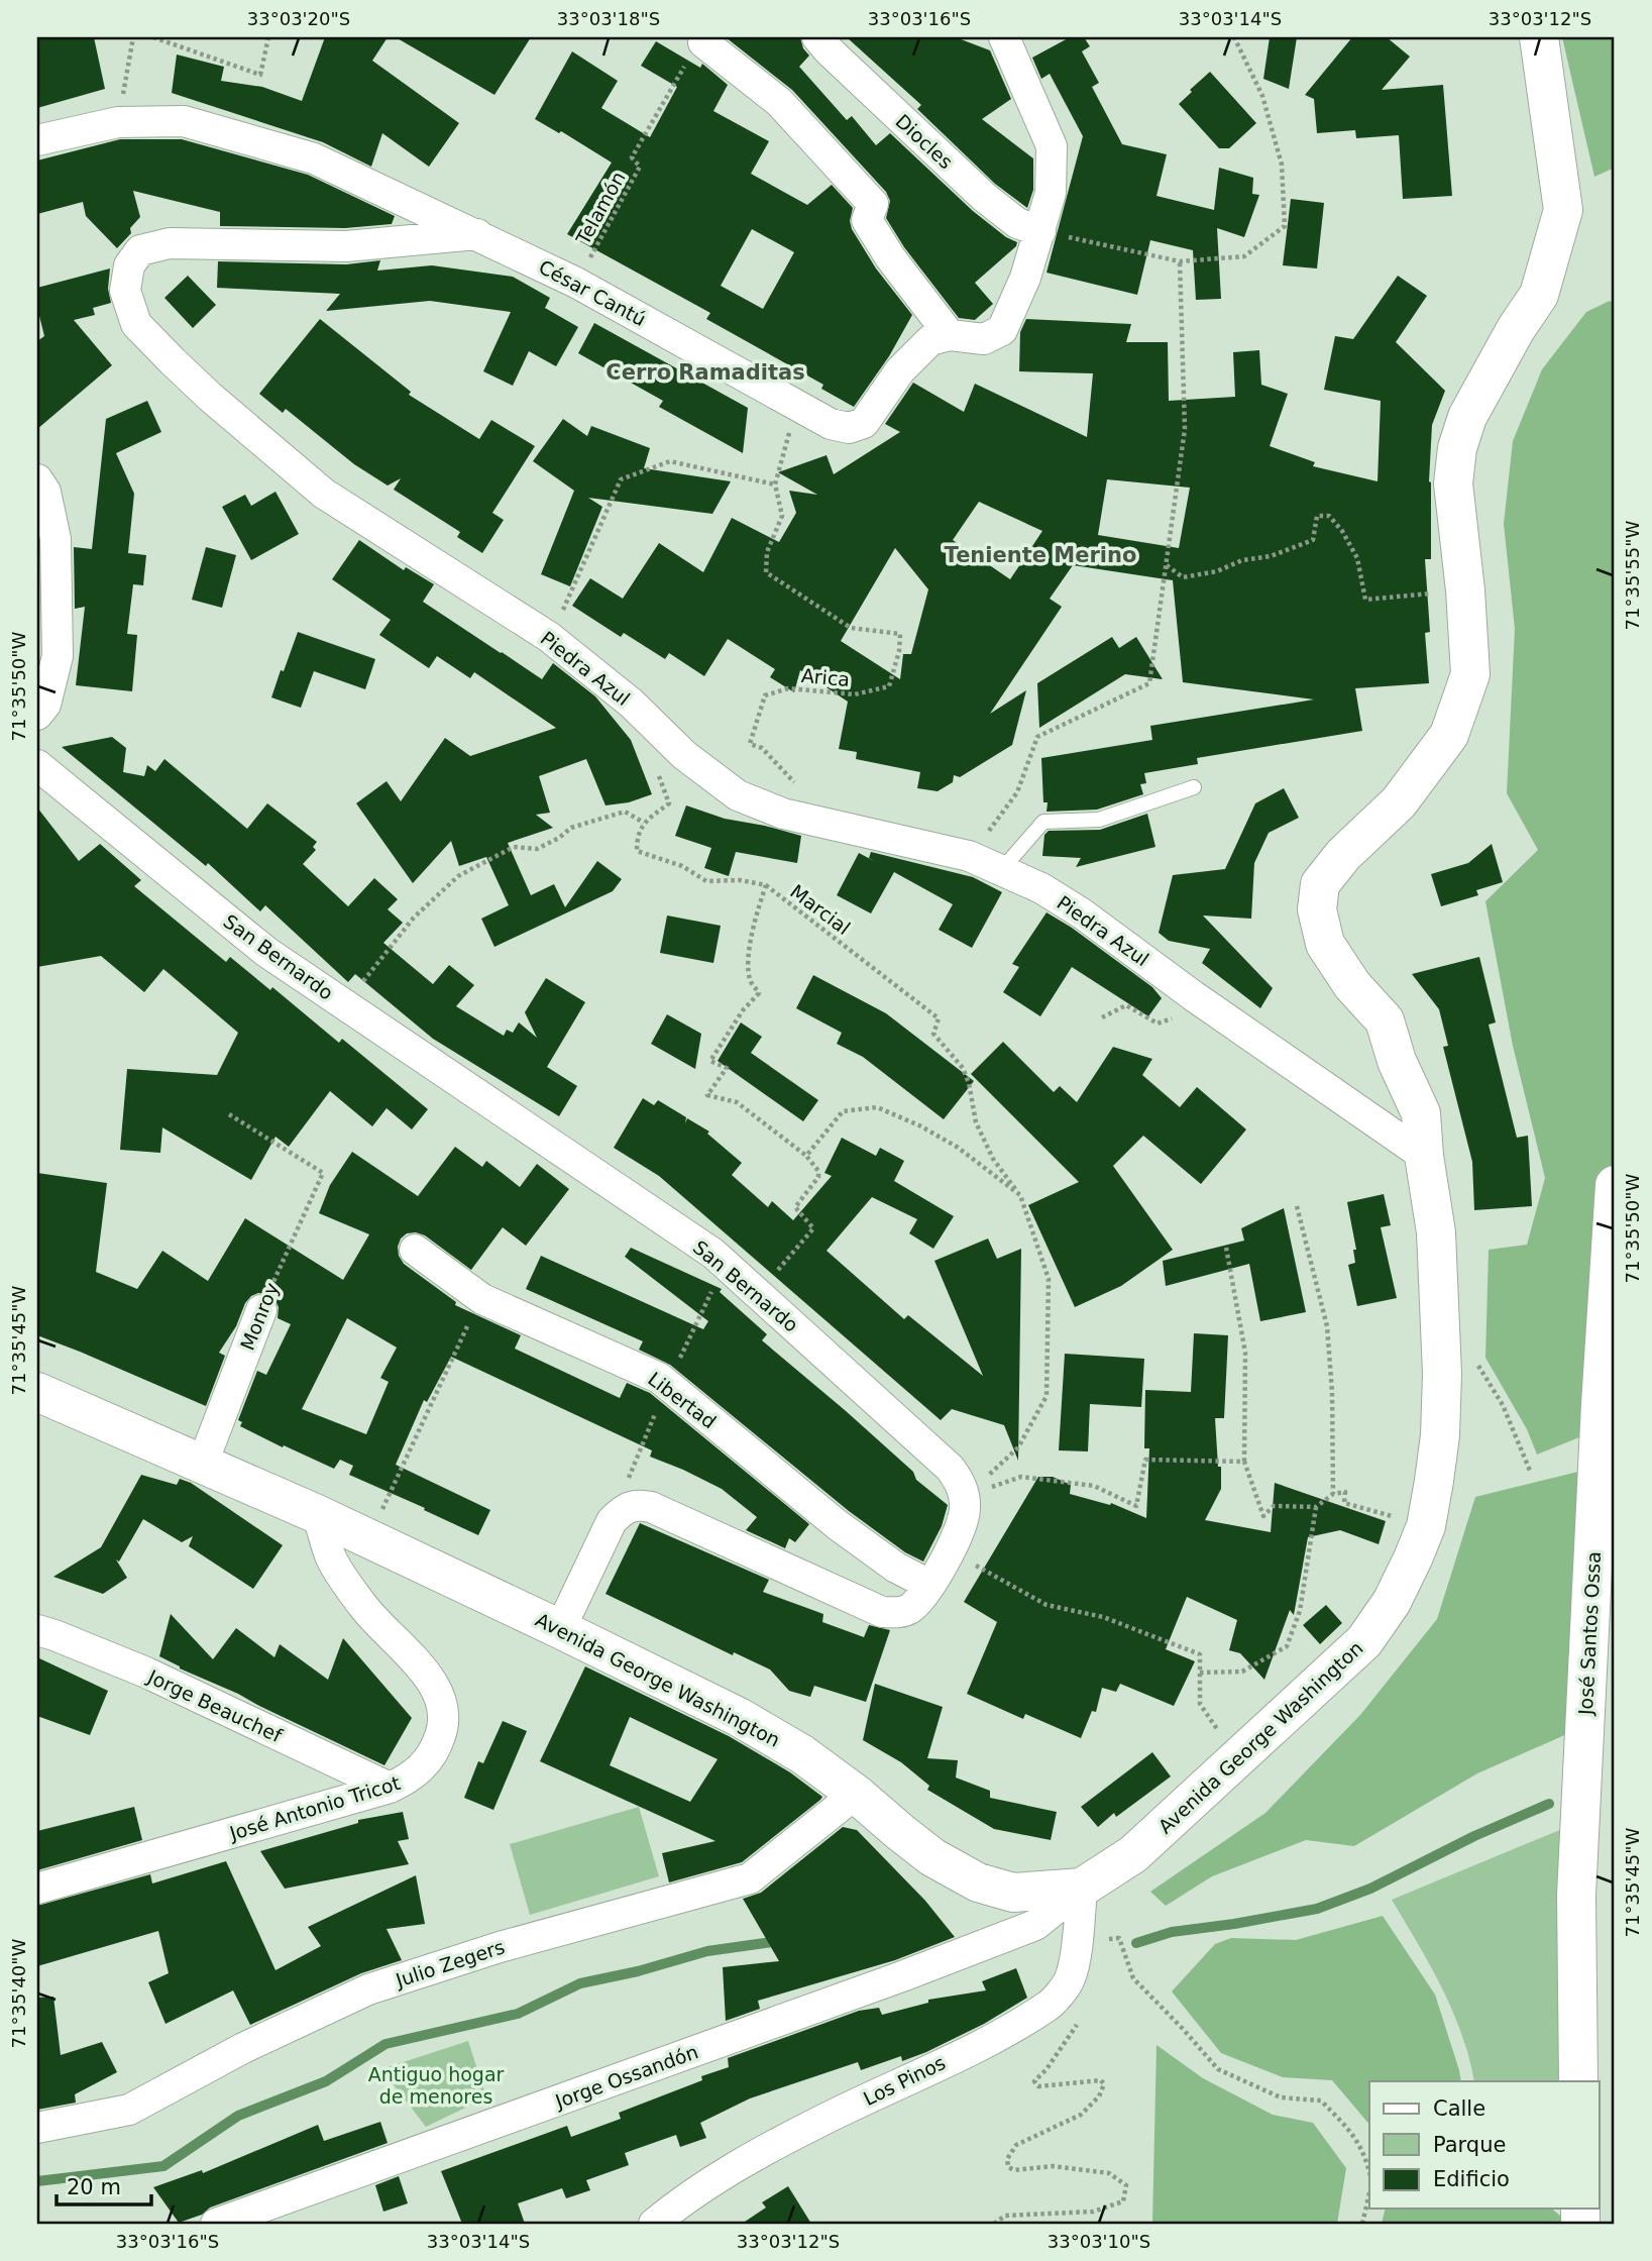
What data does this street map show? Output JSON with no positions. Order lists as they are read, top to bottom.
{
  "streets": {
    "main road": ["José Santos Ossa", "Avenida George Washington"],
    "street": [
      "Diocles",
      "César Cantú",
      "Piedra Azul",
      "San Bernardo",
      "Monroy",
      "Libertad",
      "Jorge Beauchef",
      "José Antonio Tricot",
      "Julio Zegers",
      "Jorge Ossandón",
      "Los Pinos"
    ],
    "path": ["Telamón", "Arica", "Marcial"]
  },
  "crossings": [
    ["Telamón", "César Cantú"],
    ["César Cantú", "Piedra Azul"],
    ["César Cantú", "Arica"],
    ["Piedra Azul", "Avenida George Washington"],
    ["Marcial", "San Bernardo"],
    ["Monroy", "Avenida George Washington"],
    ["Avenida George Washington", "José Antonio Tricot"],
    ["Avenida George Washington", "Julio Zegers"],
    ["Avenida George Washington", "Jorge Ossandón"],
    ["Avenida George Washington", "Los Pinos"],
    ["Jorge Beauchef", "José Antonio Tricot"],
    ["Jorge Ossandón", "Los Pinos"]
  ],
  "districts": ["Cerro Ramaditas", "Teniente Merino"],
  "parks": ["Antiguo hogar de menores"],
  "legend": ["Calle", "Parque", "Edificio"],
  "scale_bar": "20 m",
  "coordinates": [
    "33°03'20\"S",
    "33°03'18\"S",
    "33°03'16\"S",
    "33°03'14\"S",
    "33°03'12\"S",
    "71°35'55\"W",
    "71°35'50\"W",
    "71°35'45\"W",
    "71°35'40\"W",
    "33°03'10\"S"
  ]
}
